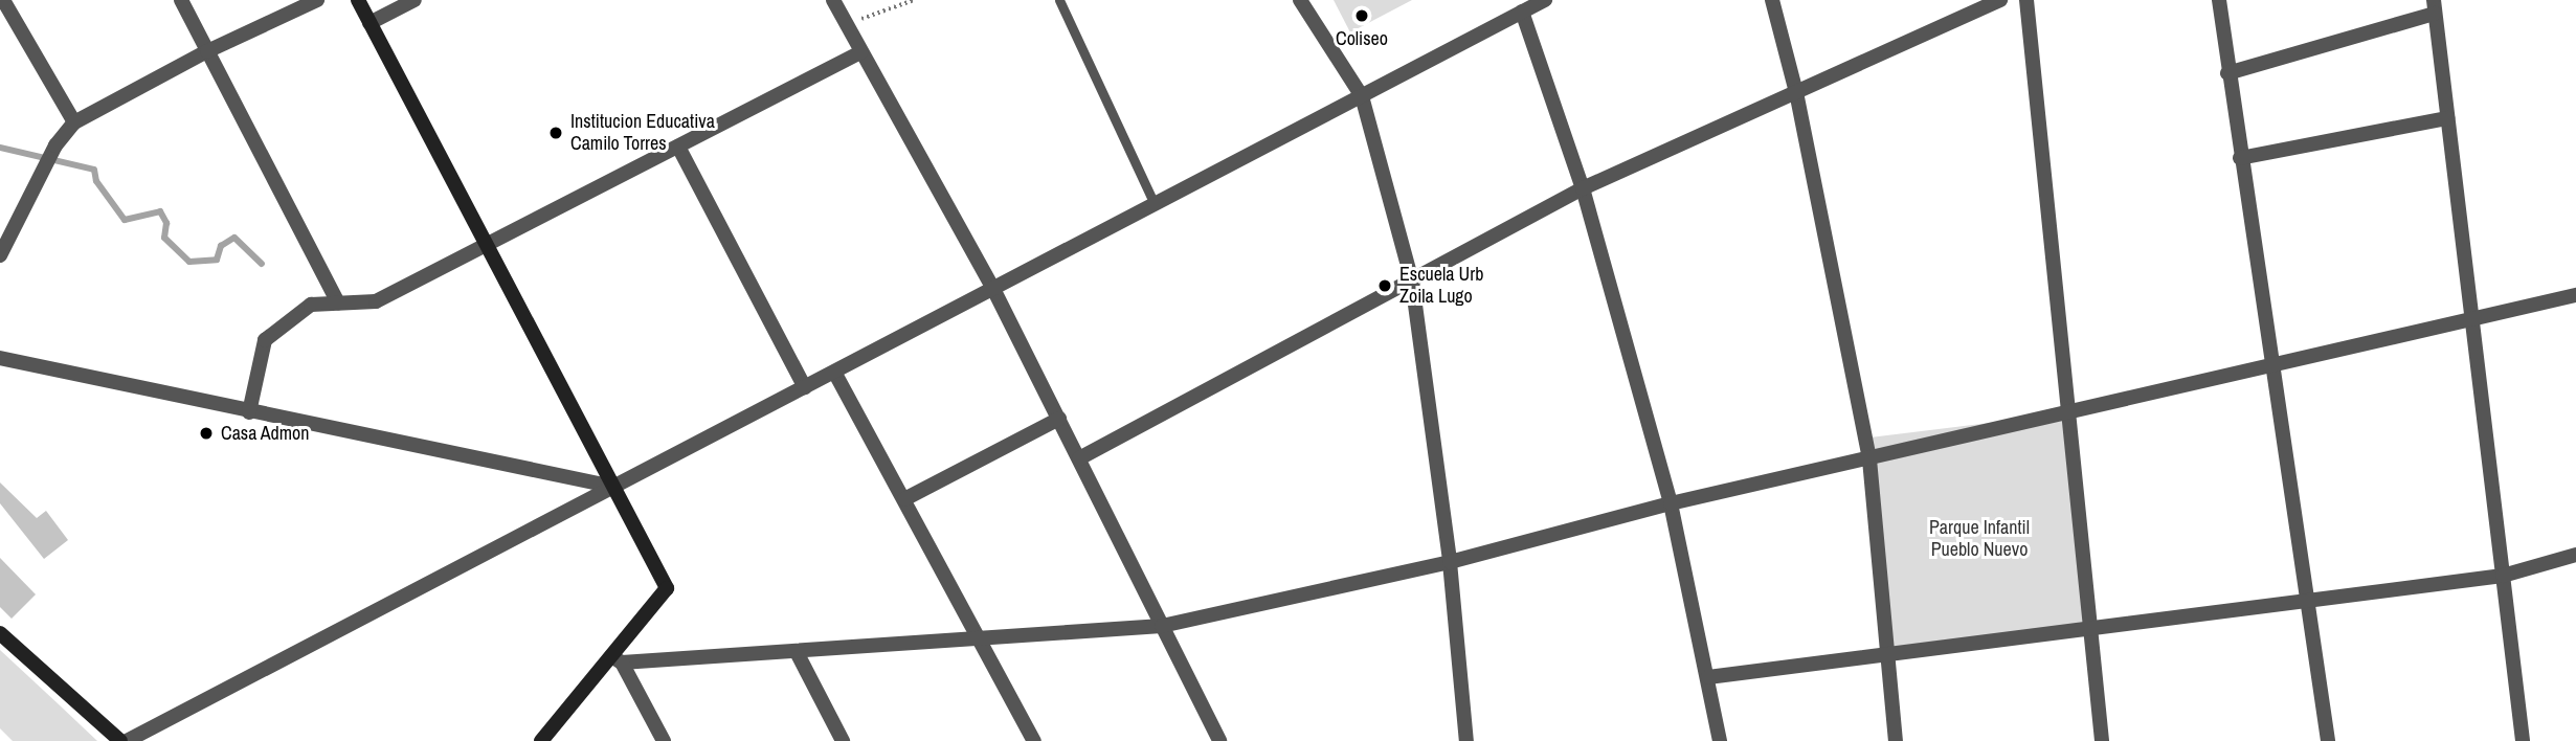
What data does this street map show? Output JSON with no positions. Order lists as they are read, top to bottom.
{
  "parks": ["Parque Infantil Pueblo Nuevo"],
  "places": [
    "Coliseo",
    "Institucion Educativa Camilo Torres",
    "Escuela Urb Zoila Lugo",
    "Casa Admon"
  ]
}
